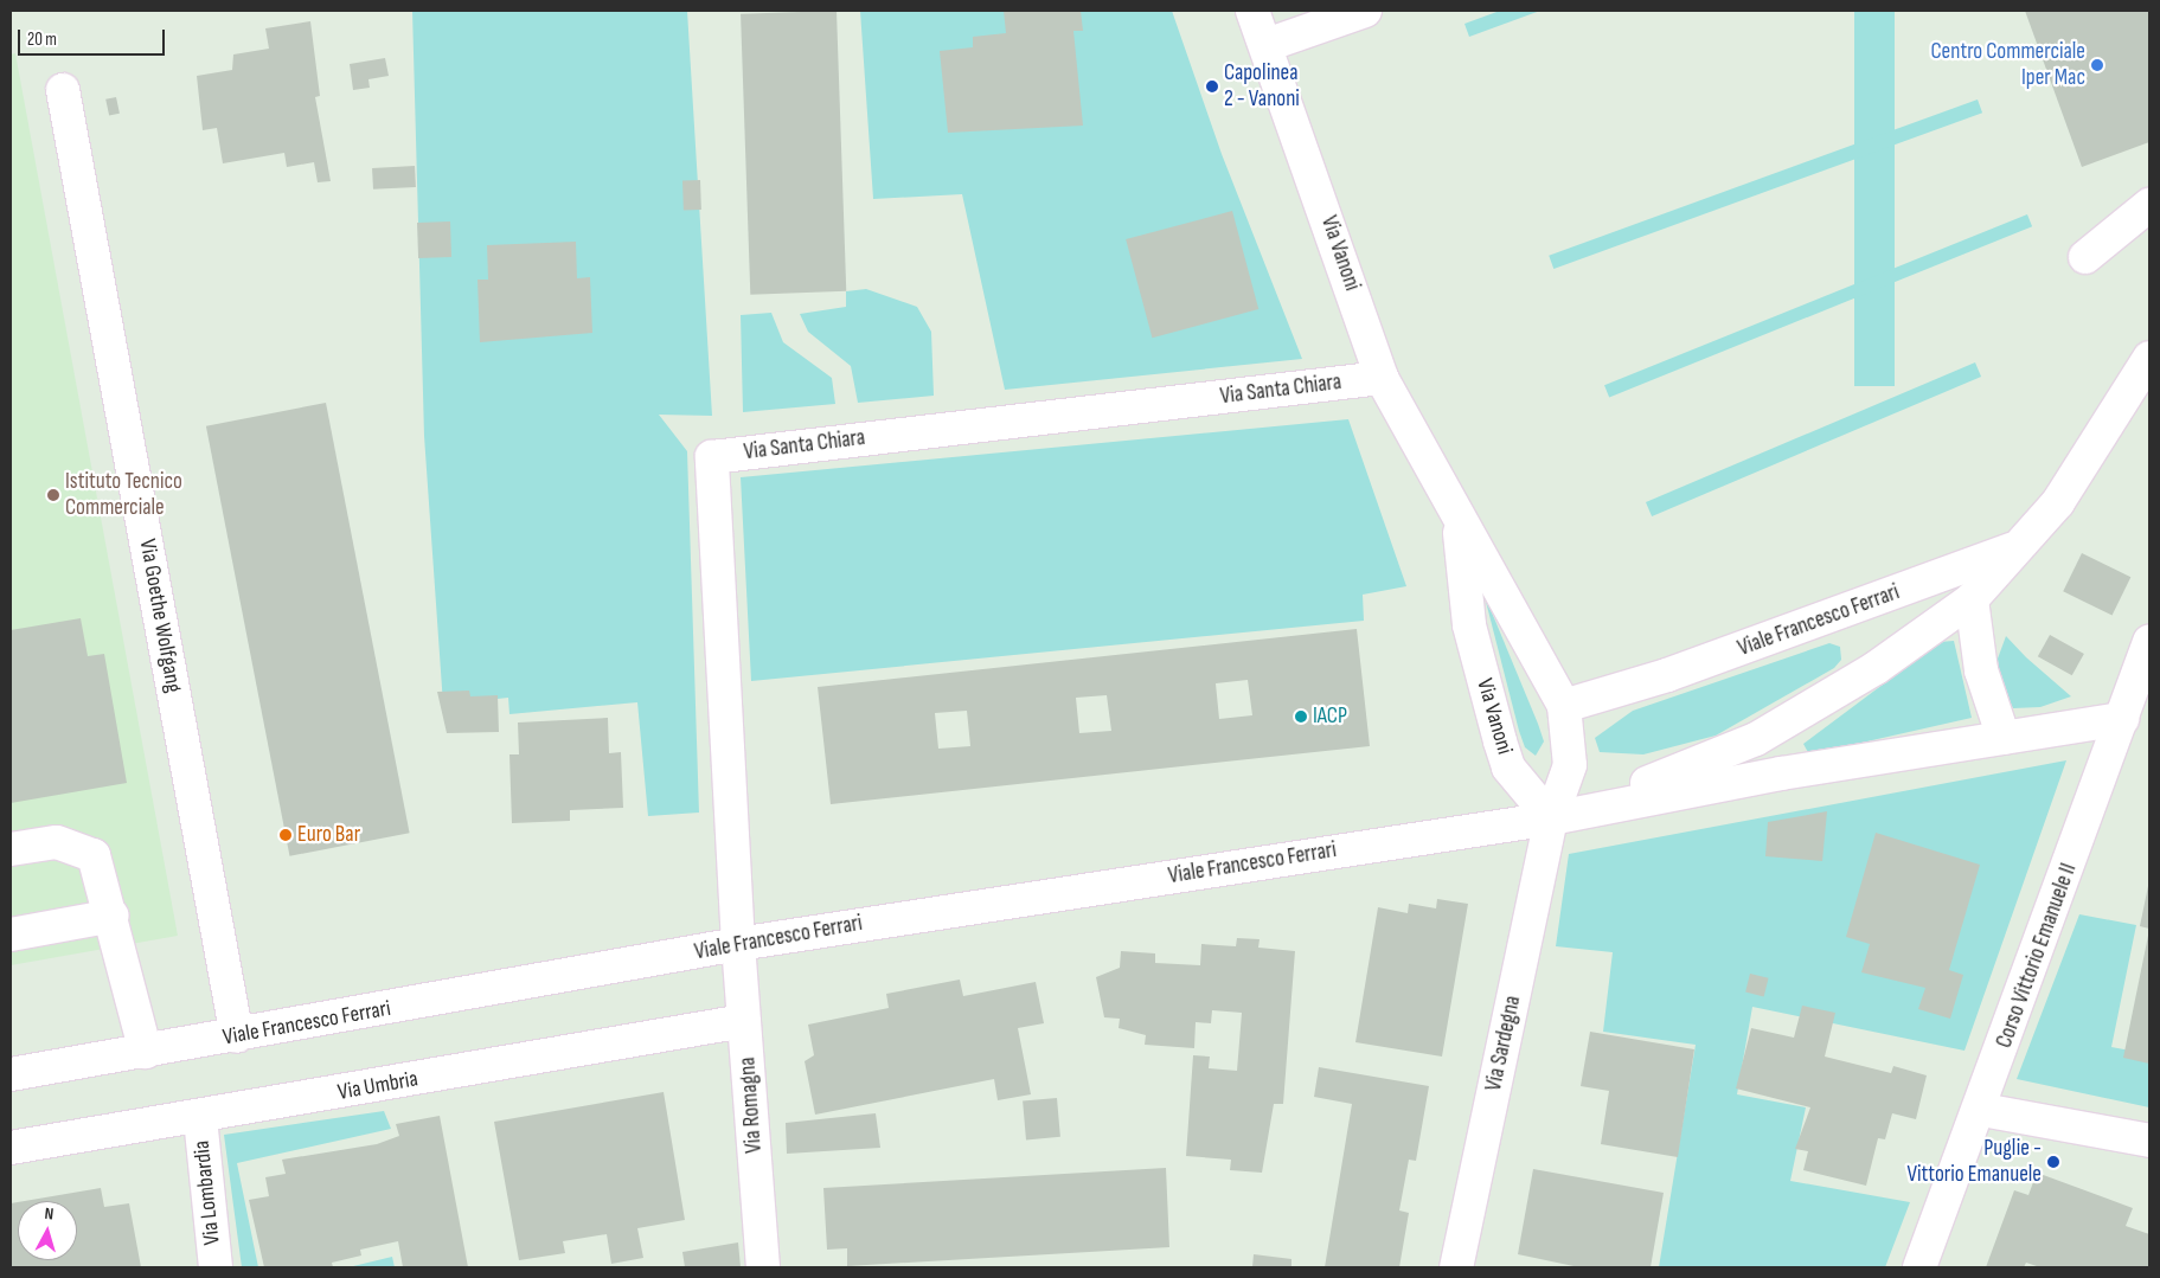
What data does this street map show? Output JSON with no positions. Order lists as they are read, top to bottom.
{
  "streets": {
    "street": [
      "Via Vanoni",
      "Via Santa Chiara",
      "Via Goethe Wolfgang",
      "Viale Francesco Ferrari",
      "Corso Vittorio Emanuele II",
      "Via Sardegna",
      "Via Umbria",
      "Via Romagna",
      "Via Lombardia"
    ]
  },
  "crossings": [
    ["Via Vanoni", "Via Santa Chiara"],
    ["Via Vanoni", "Viale Francesco Ferrari"],
    ["Via Vanoni", "Via Sardegna"],
    ["Via Santa Chiara", "Viale Francesco Ferrari"],
    ["Via Santa Chiara", "Via Romagna"],
    ["Via Goethe Wolfgang", "Viale Francesco Ferrari"],
    ["Viale Francesco Ferrari", "Corso Vittorio Emanuele II"],
    ["Viale Francesco Ferrari", "Via Sardegna"],
    ["Viale Francesco Ferrari", "Via Romagna"],
    ["Via Umbria", "Via Romagna"],
    ["Via Umbria", "Via Lombardia"]
  ],
  "places": [
    "Centro Commerciale Iper Mac",
    "Capolinea 2 - Vanoni",
    "Istituto Tecnico Commerciale",
    "IACP",
    "Euro Bar",
    "Puglie - Vittorio Emanuele"
  ],
  "scale_bar": "20 m",
  "north": "top"
}
